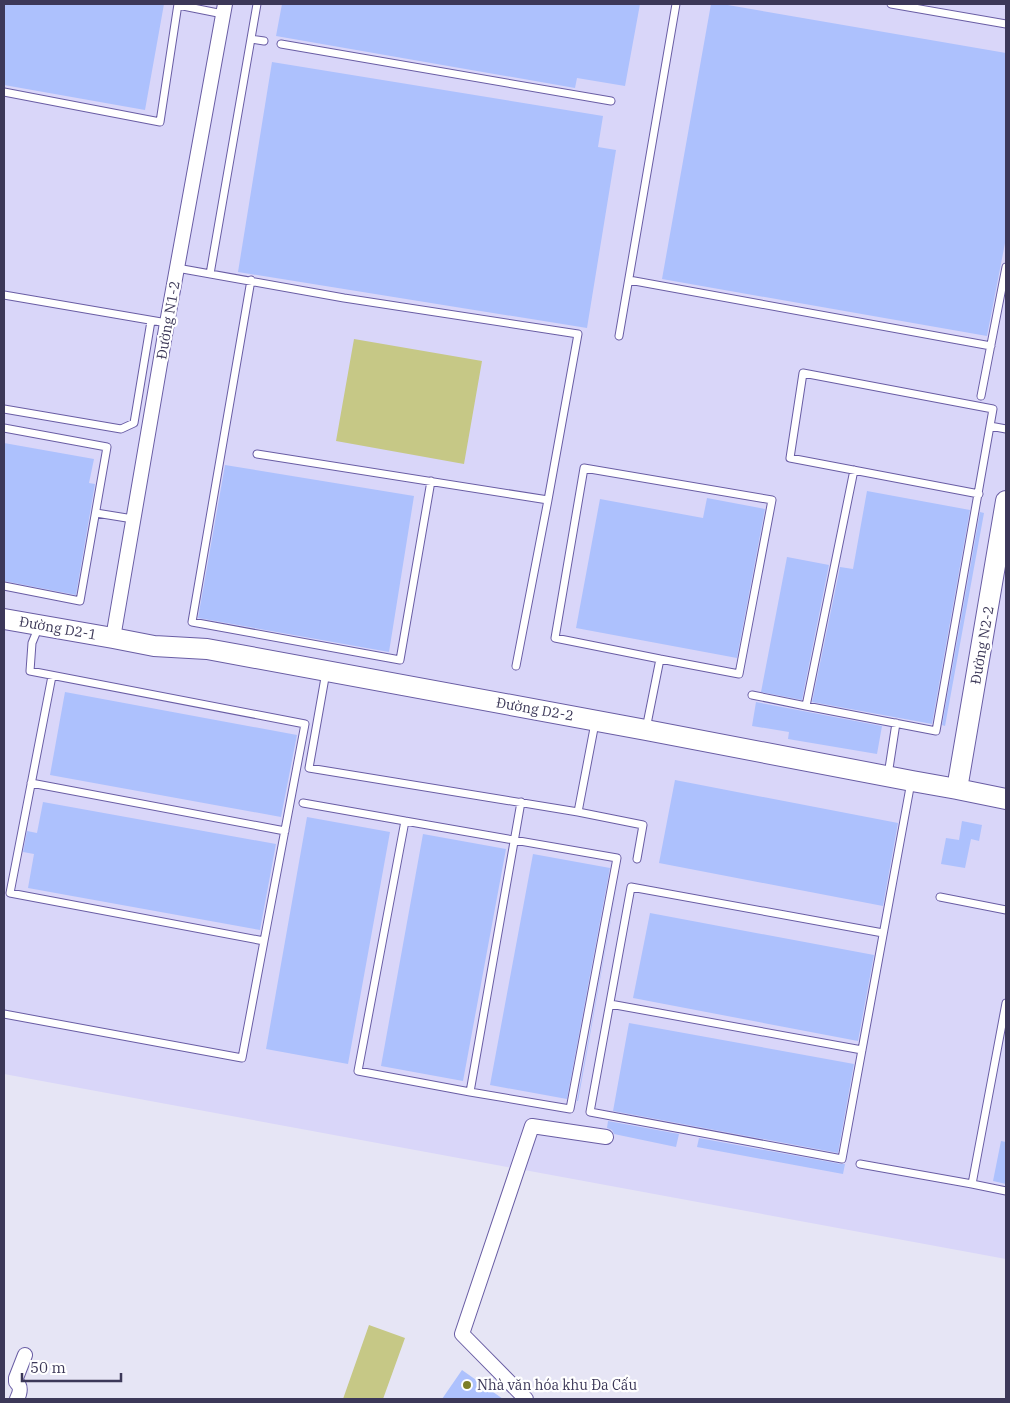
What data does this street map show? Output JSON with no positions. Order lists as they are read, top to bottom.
{
  "streets": {
    "main road": ["Đường D2-1", "Đường N2-2", "Đường D2-2"],
    "street": ["Đường N1-2"]
  },
  "crossings": [
    ["Đường N1-2", "Đường D2-1"],
    ["Đường N1-2", "Đường D2-2"],
    ["Đường D2-1", "Đường D2-2"],
    ["Đường N2-2", "Đường D2-2"]
  ],
  "places": ["Nhà văn hóa khu Đa Cấu"],
  "scale_bar": "50 m"
}
